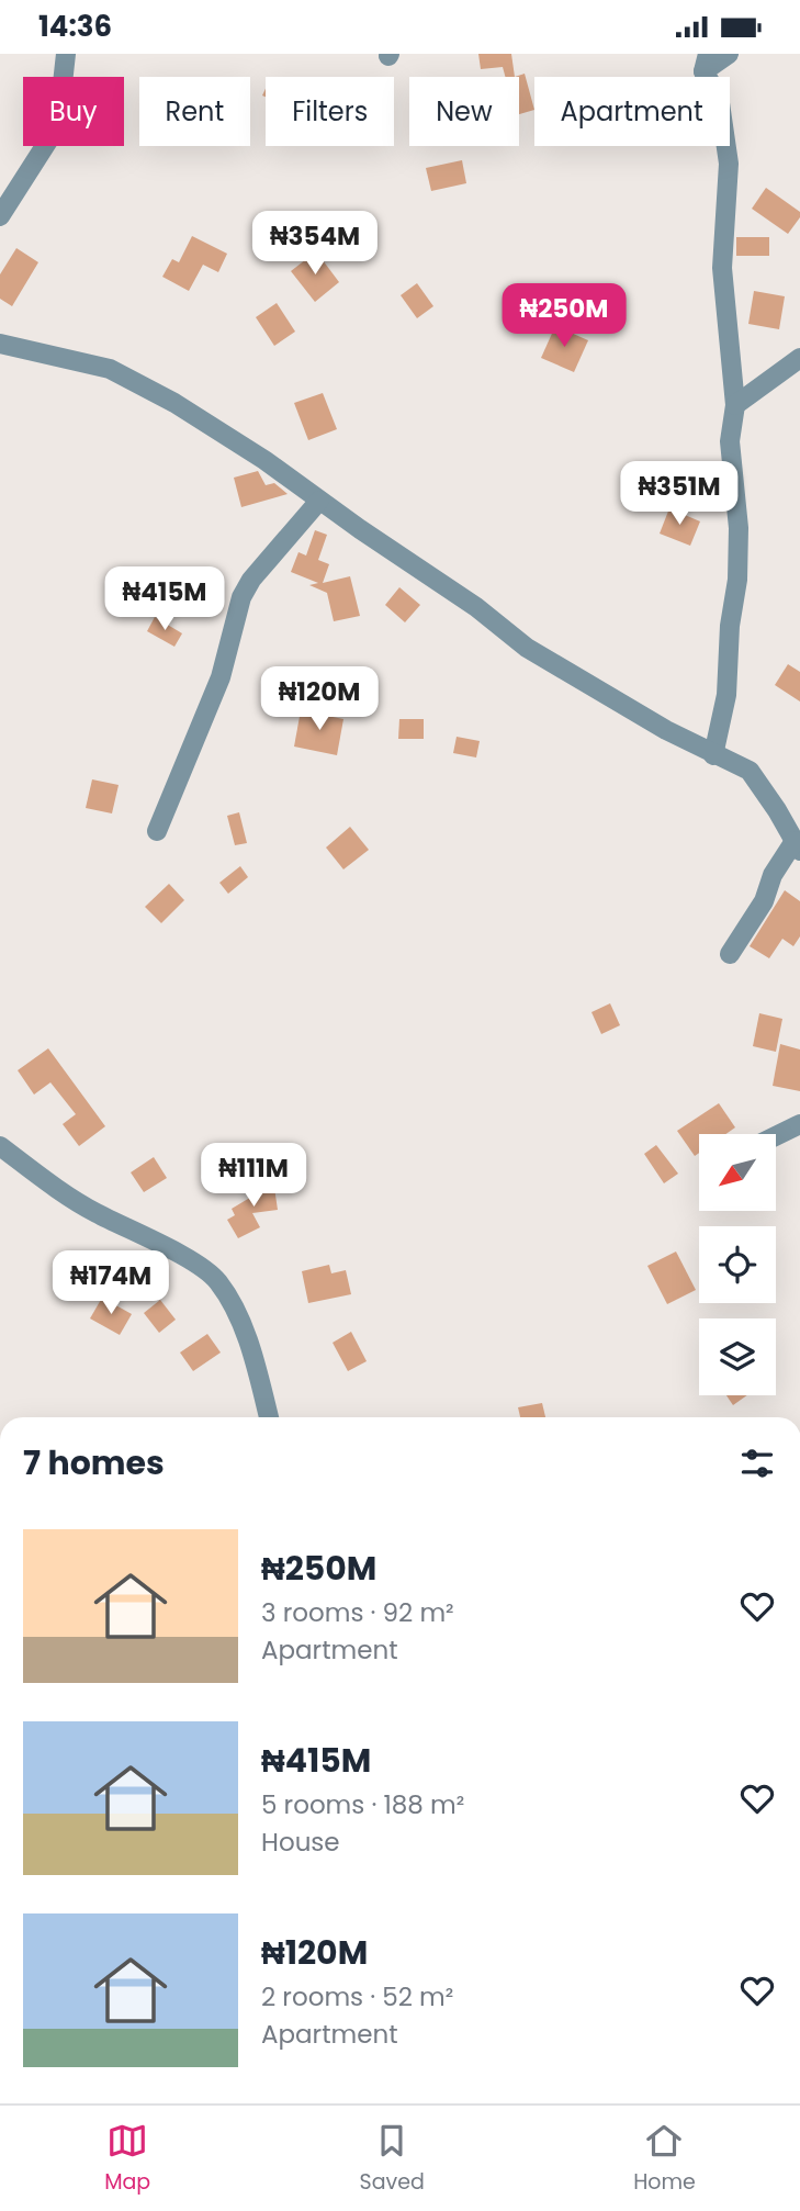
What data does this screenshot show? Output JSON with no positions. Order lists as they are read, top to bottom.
{
  "north": "bottom left",
  "page": {
    "status": "14:36",
    "chip": [
      "Buy",
      "Rent",
      "Filters",
      "New",
      "Apartment"
    ],
    "price": [
      "₦354M",
      "₦250M",
      "₦351M",
      "₦415M",
      "₦120M",
      "₦111M",
      "₦174M"
    ],
    "heading": "7 homes",
    "list": [
      {
        "name": "₦250M",
        "note": "3 rooms · 92 m² · Apartment"
      },
      {
        "name": "₦415M",
        "note": "5 rooms · 188 m² · House"
      },
      {
        "name": "₦120M",
        "note": "2 rooms · 52 m² · Apartment"
      }
    ],
    "tabs": ["Map", "Saved", "Home"]
  }
}
